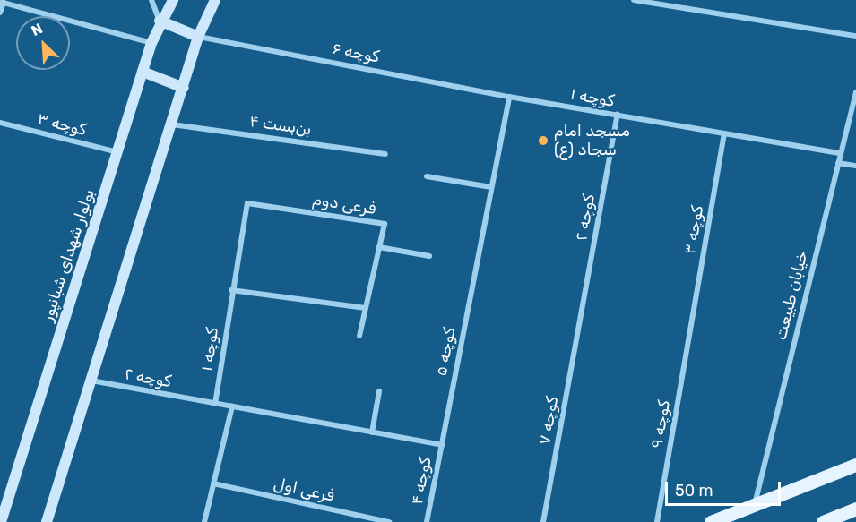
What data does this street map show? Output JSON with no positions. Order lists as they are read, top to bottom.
{
  "streets": {
    "street": [
      "کوچه ۶",
      "کوچه ۱",
      "کوچه ۳",
      "بن‌بست ۴",
      "فرعی دوم",
      "کوچه ۲",
      "بولوار شهدای شبانپور",
      "خیابان طبیعت",
      "کوچه ۵",
      "کوچه ۷",
      "کوچه ۹",
      "کوچه ۴",
      "فرعی اول"
    ]
  },
  "crossings": [
    ["کوچه ۶", "کوچه ۱"],
    ["کوچه ۱", "کوچه ۳"],
    ["کوچه ۱", "فرعی دوم"],
    ["کوچه ۱", "کوچه ۲"],
    ["کوچه ۱", "خیابان طبیعت"],
    ["کوچه ۳", "بولوار شهدای شبانپور"],
    ["کوچه ۳", "کوچه ۹"],
    ["کوچه ۲", "کوچه ۵"],
    ["کوچه ۲", "کوچه ۷"],
    ["کوچه ۲", "کوچه ۴"],
    ["کوچه ۵", "کوچه ۴"]
  ],
  "places": ["مسجد امام سجاد (ع)"],
  "scale_bar": "50 m",
  "north": "top left"
}
